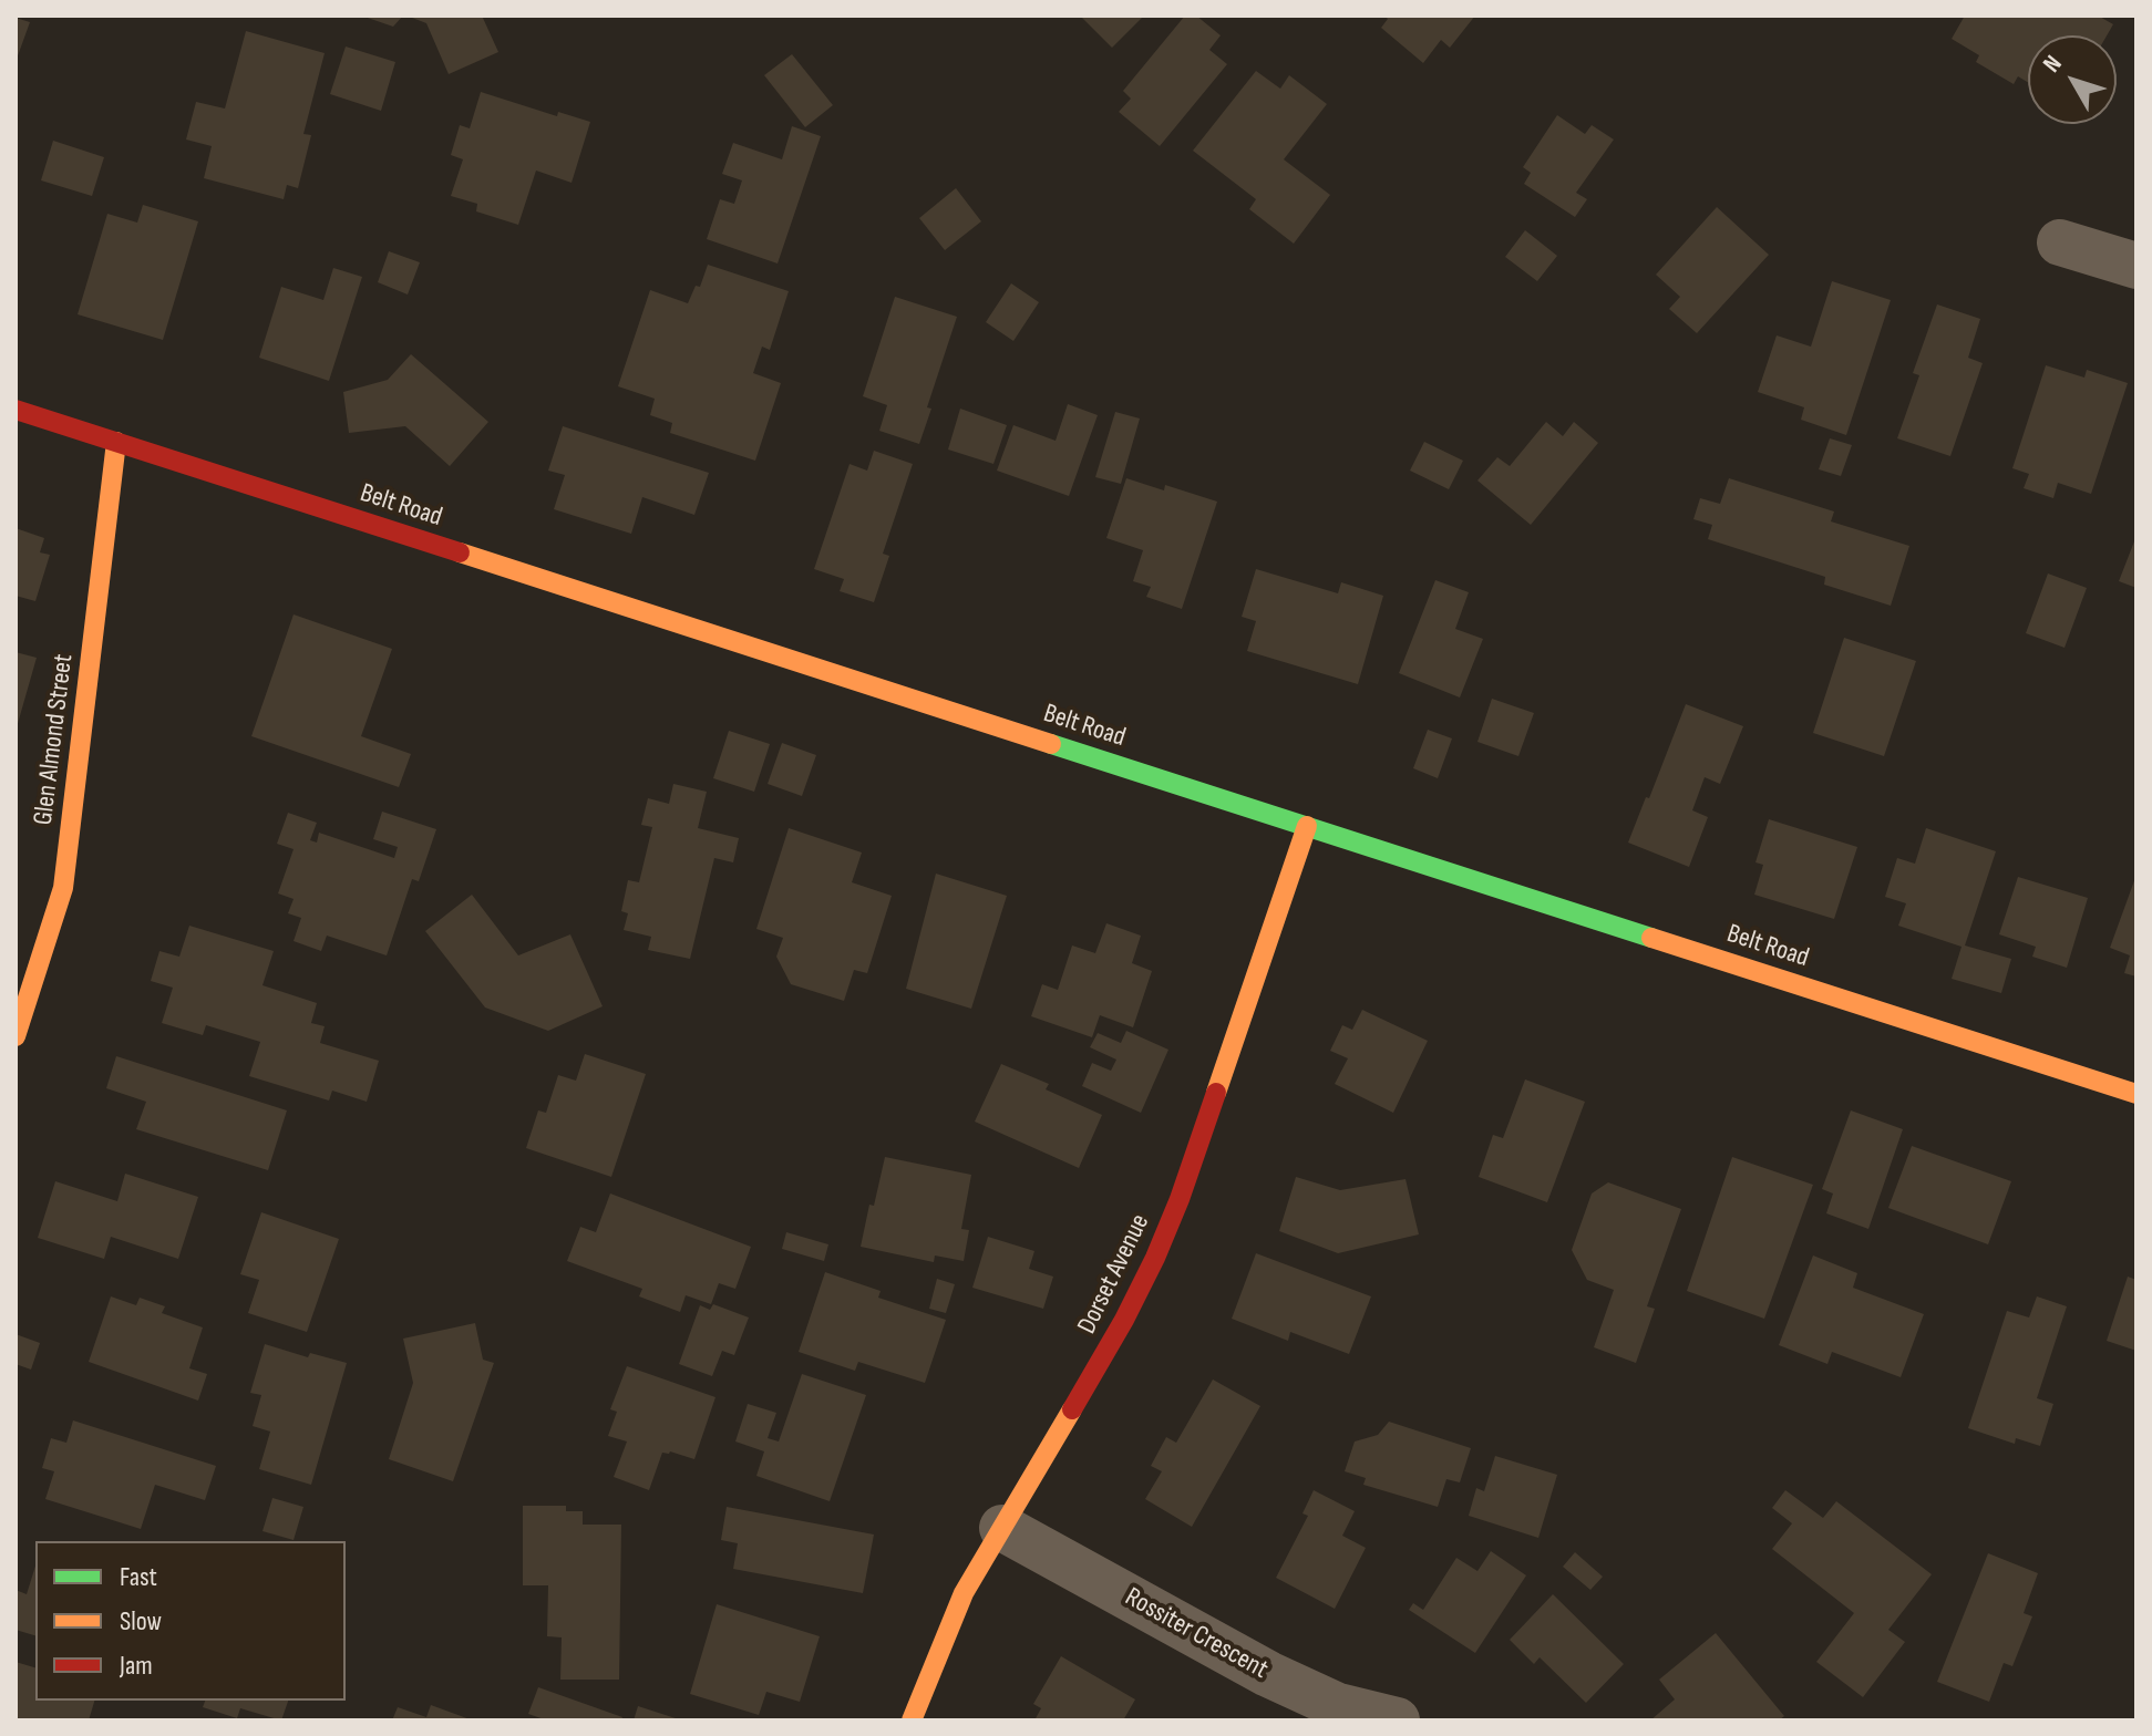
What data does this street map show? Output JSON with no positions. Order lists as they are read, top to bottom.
{
  "streets": {
    "street": [
      "Belt Road",
      "Glen Almond Street",
      "Dorset Avenue",
      "Rossiter Crescent"
    ]
  },
  "crossings": [
    ["Belt Road", "Glen Almond Street"],
    ["Belt Road", "Dorset Avenue"],
    ["Dorset Avenue", "Rossiter Crescent"]
  ],
  "legend": ["Fast", "Slow", "Jam"],
  "north": "top left"
}
